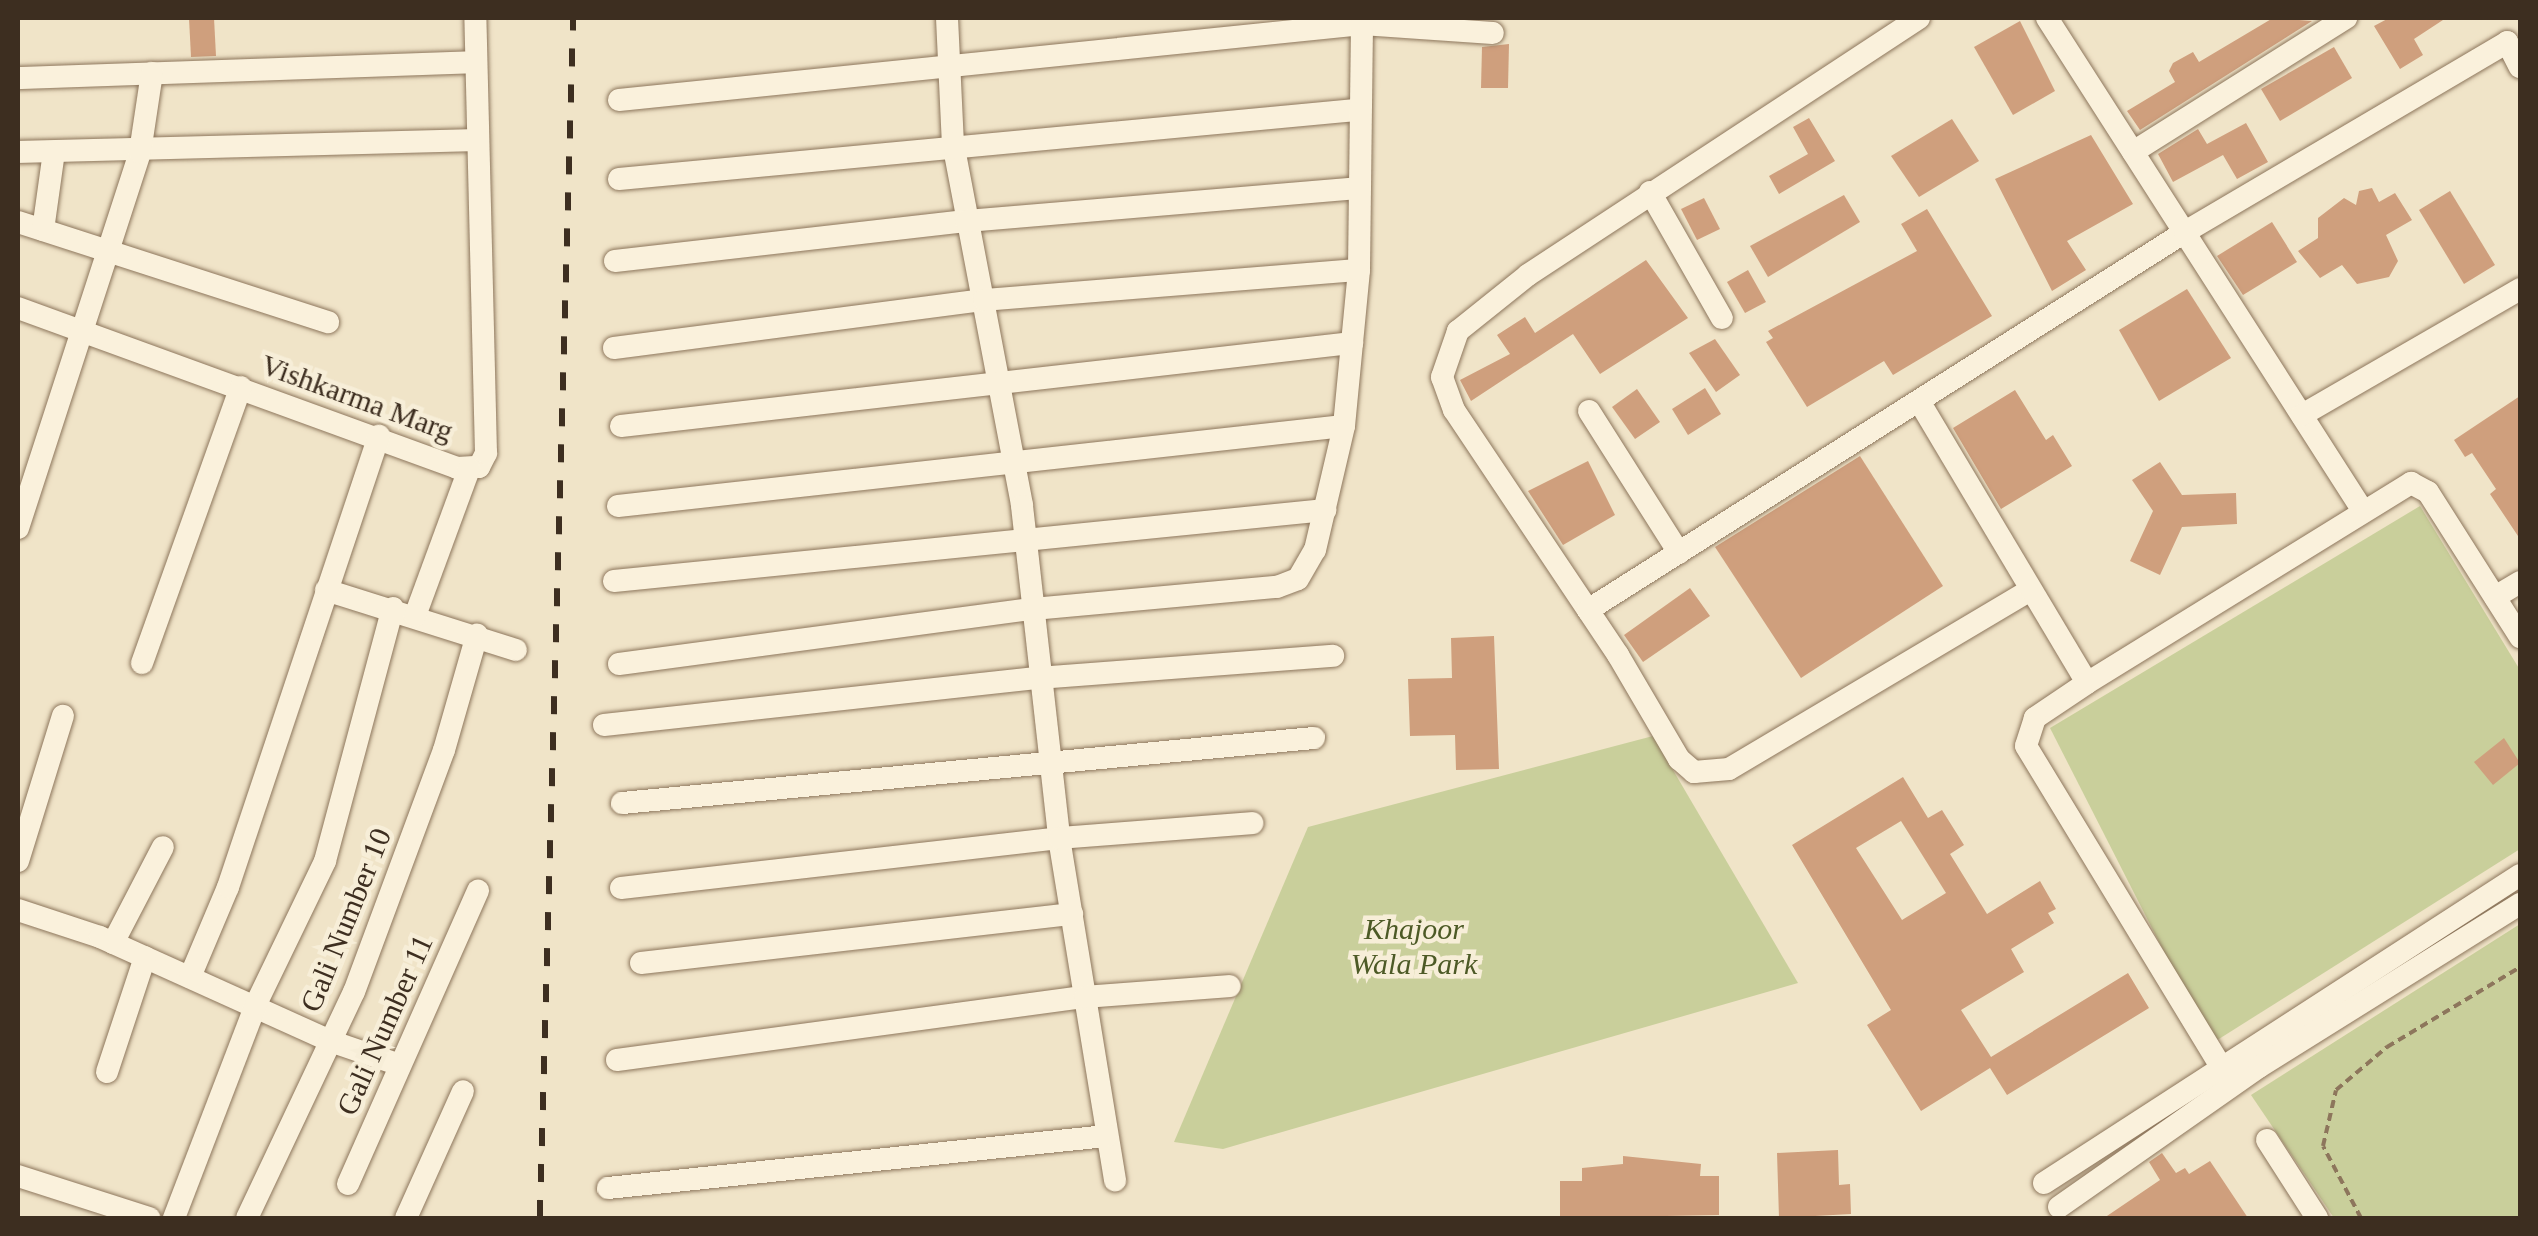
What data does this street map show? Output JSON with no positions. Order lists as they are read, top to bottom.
{
  "streets": {
    "street": ["Vishkarma Marg", "Gali Number 10", "Gali Number 11"]
  },
  "parks": ["Khajoor Wala Park"]
}
